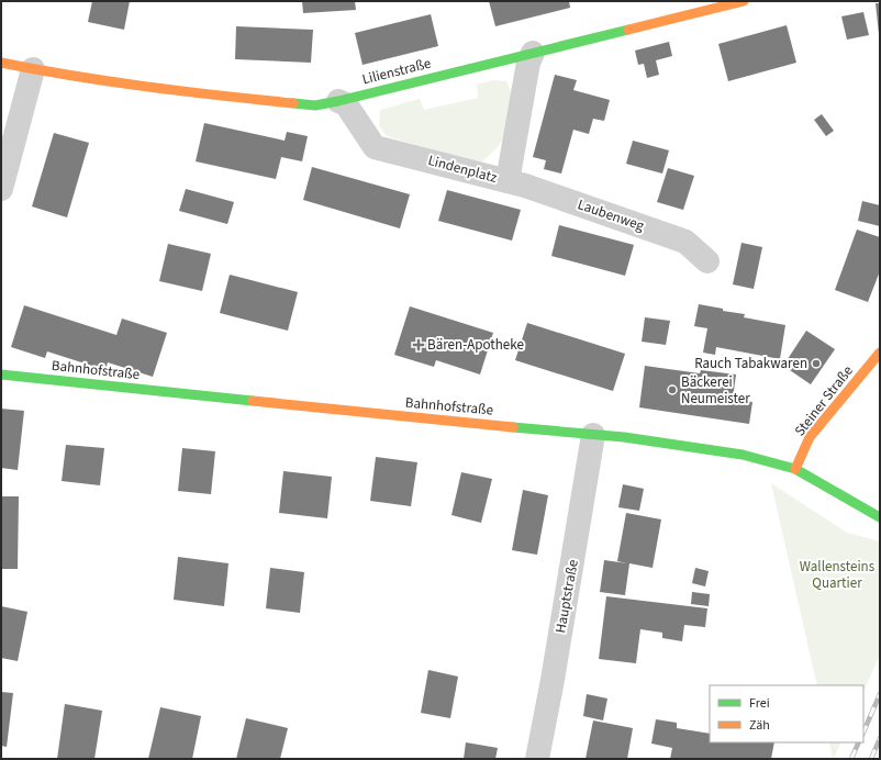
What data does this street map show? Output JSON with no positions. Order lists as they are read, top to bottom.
{
  "streets": {
    "street": [
      "Lilienstraße",
      "Lindenplatz",
      "Laubenweg",
      "Bahnhofstraße",
      "Steiner Straße",
      "Hauptstraße"
    ]
  },
  "crossings": [
    ["Lilienstraße", "Lindenplatz"],
    ["Lindenplatz", "Laubenweg"],
    ["Bahnhofstraße", "Steiner Straße"],
    ["Bahnhofstraße", "Hauptstraße"]
  ],
  "parks": ["Wallensteins Quartier"],
  "places": {
    "health": ["Bären-Apotheke"],
    "other": ["Rauch Tabakwaren", "Bäckerei Neumeister"]
  },
  "legend": ["Frei", "Zäh"]
}
